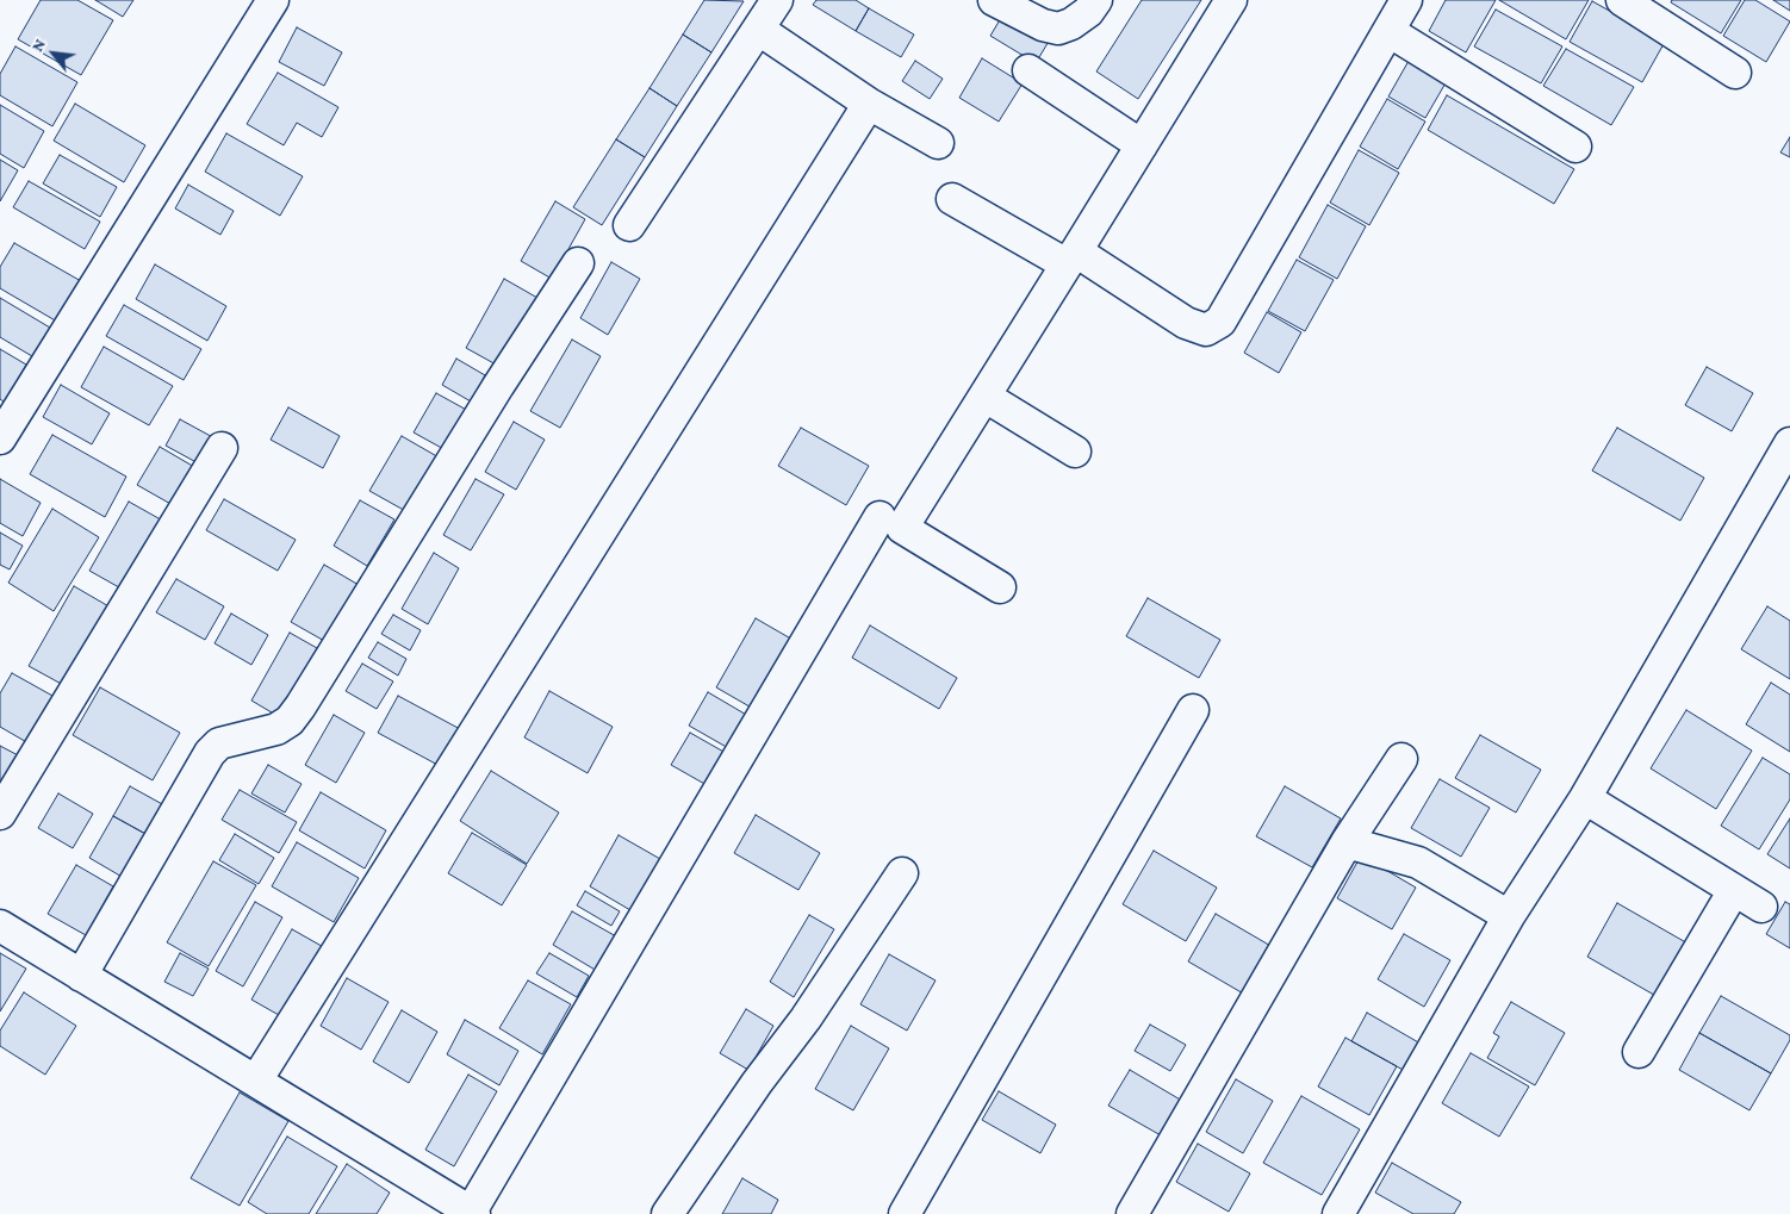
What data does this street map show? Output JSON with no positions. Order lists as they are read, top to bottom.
{
  "north": "top left"
}
